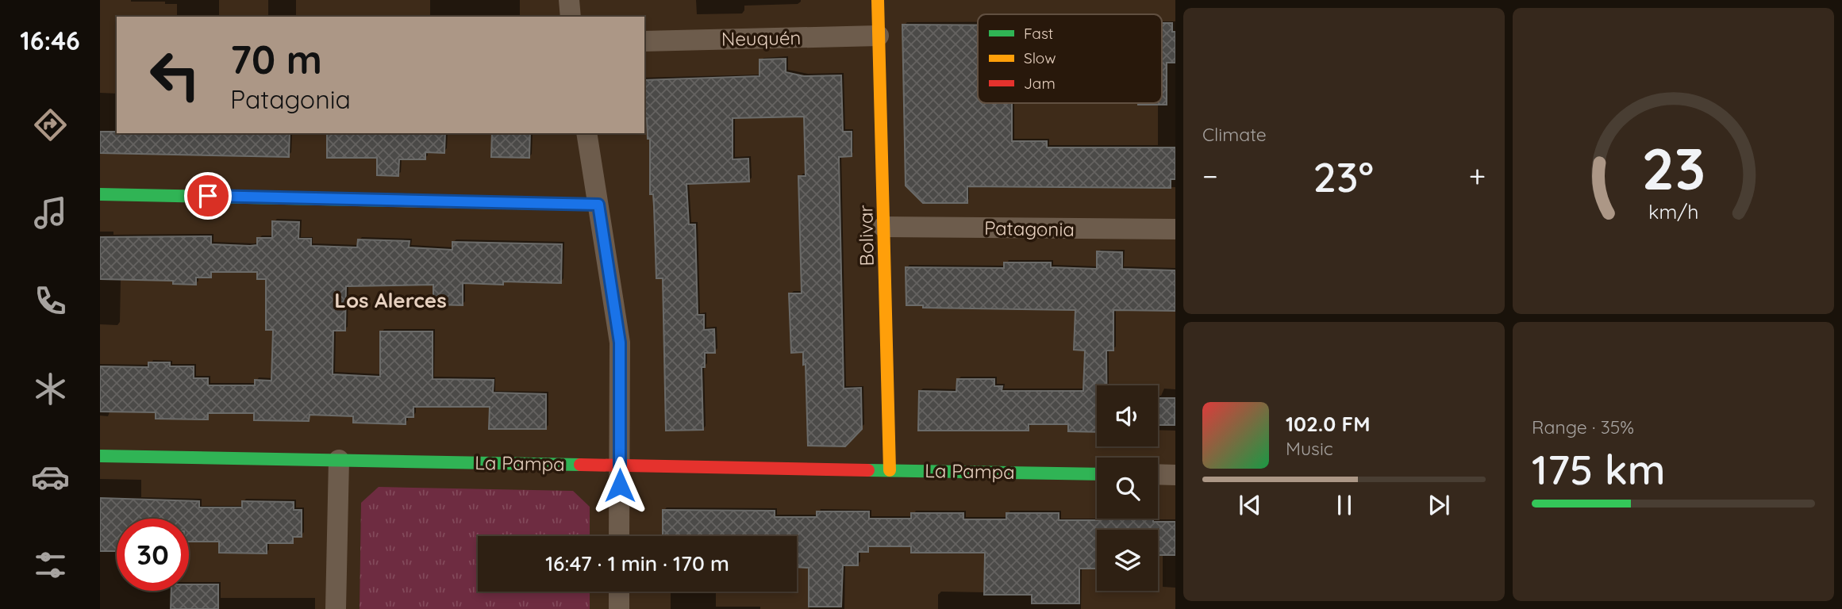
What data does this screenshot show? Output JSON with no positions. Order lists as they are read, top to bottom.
{
  "streets": {
    "street": [
      "Neuquén",
      "Patagonia",
      "Bolivar",
      "La Pampa"
    ]
  },
  "crossings": [
    ["Neuquén", "Bolivar"],
    ["Patagonia", "Bolivar"],
    ["Bolivar", "La Pampa"]
  ],
  "districts": ["Los Alerces"],
  "legend": ["Fast", "Slow", "Jam"],
  "page": {
    "tabs": "16:46",
    "tile": [
      "Climate",
      ["Range · 35%", "175 km"]
    ],
    "turn": ["70 m", "Patagonia"],
    "heat": ["−", "23°", "+"],
    "song": ["102.0 FM", "Music"],
    "limit": "30",
    "trip": "16:47 · 1 min · 170 m",
    "gauge": ["23", "km/h"]
  }
}
